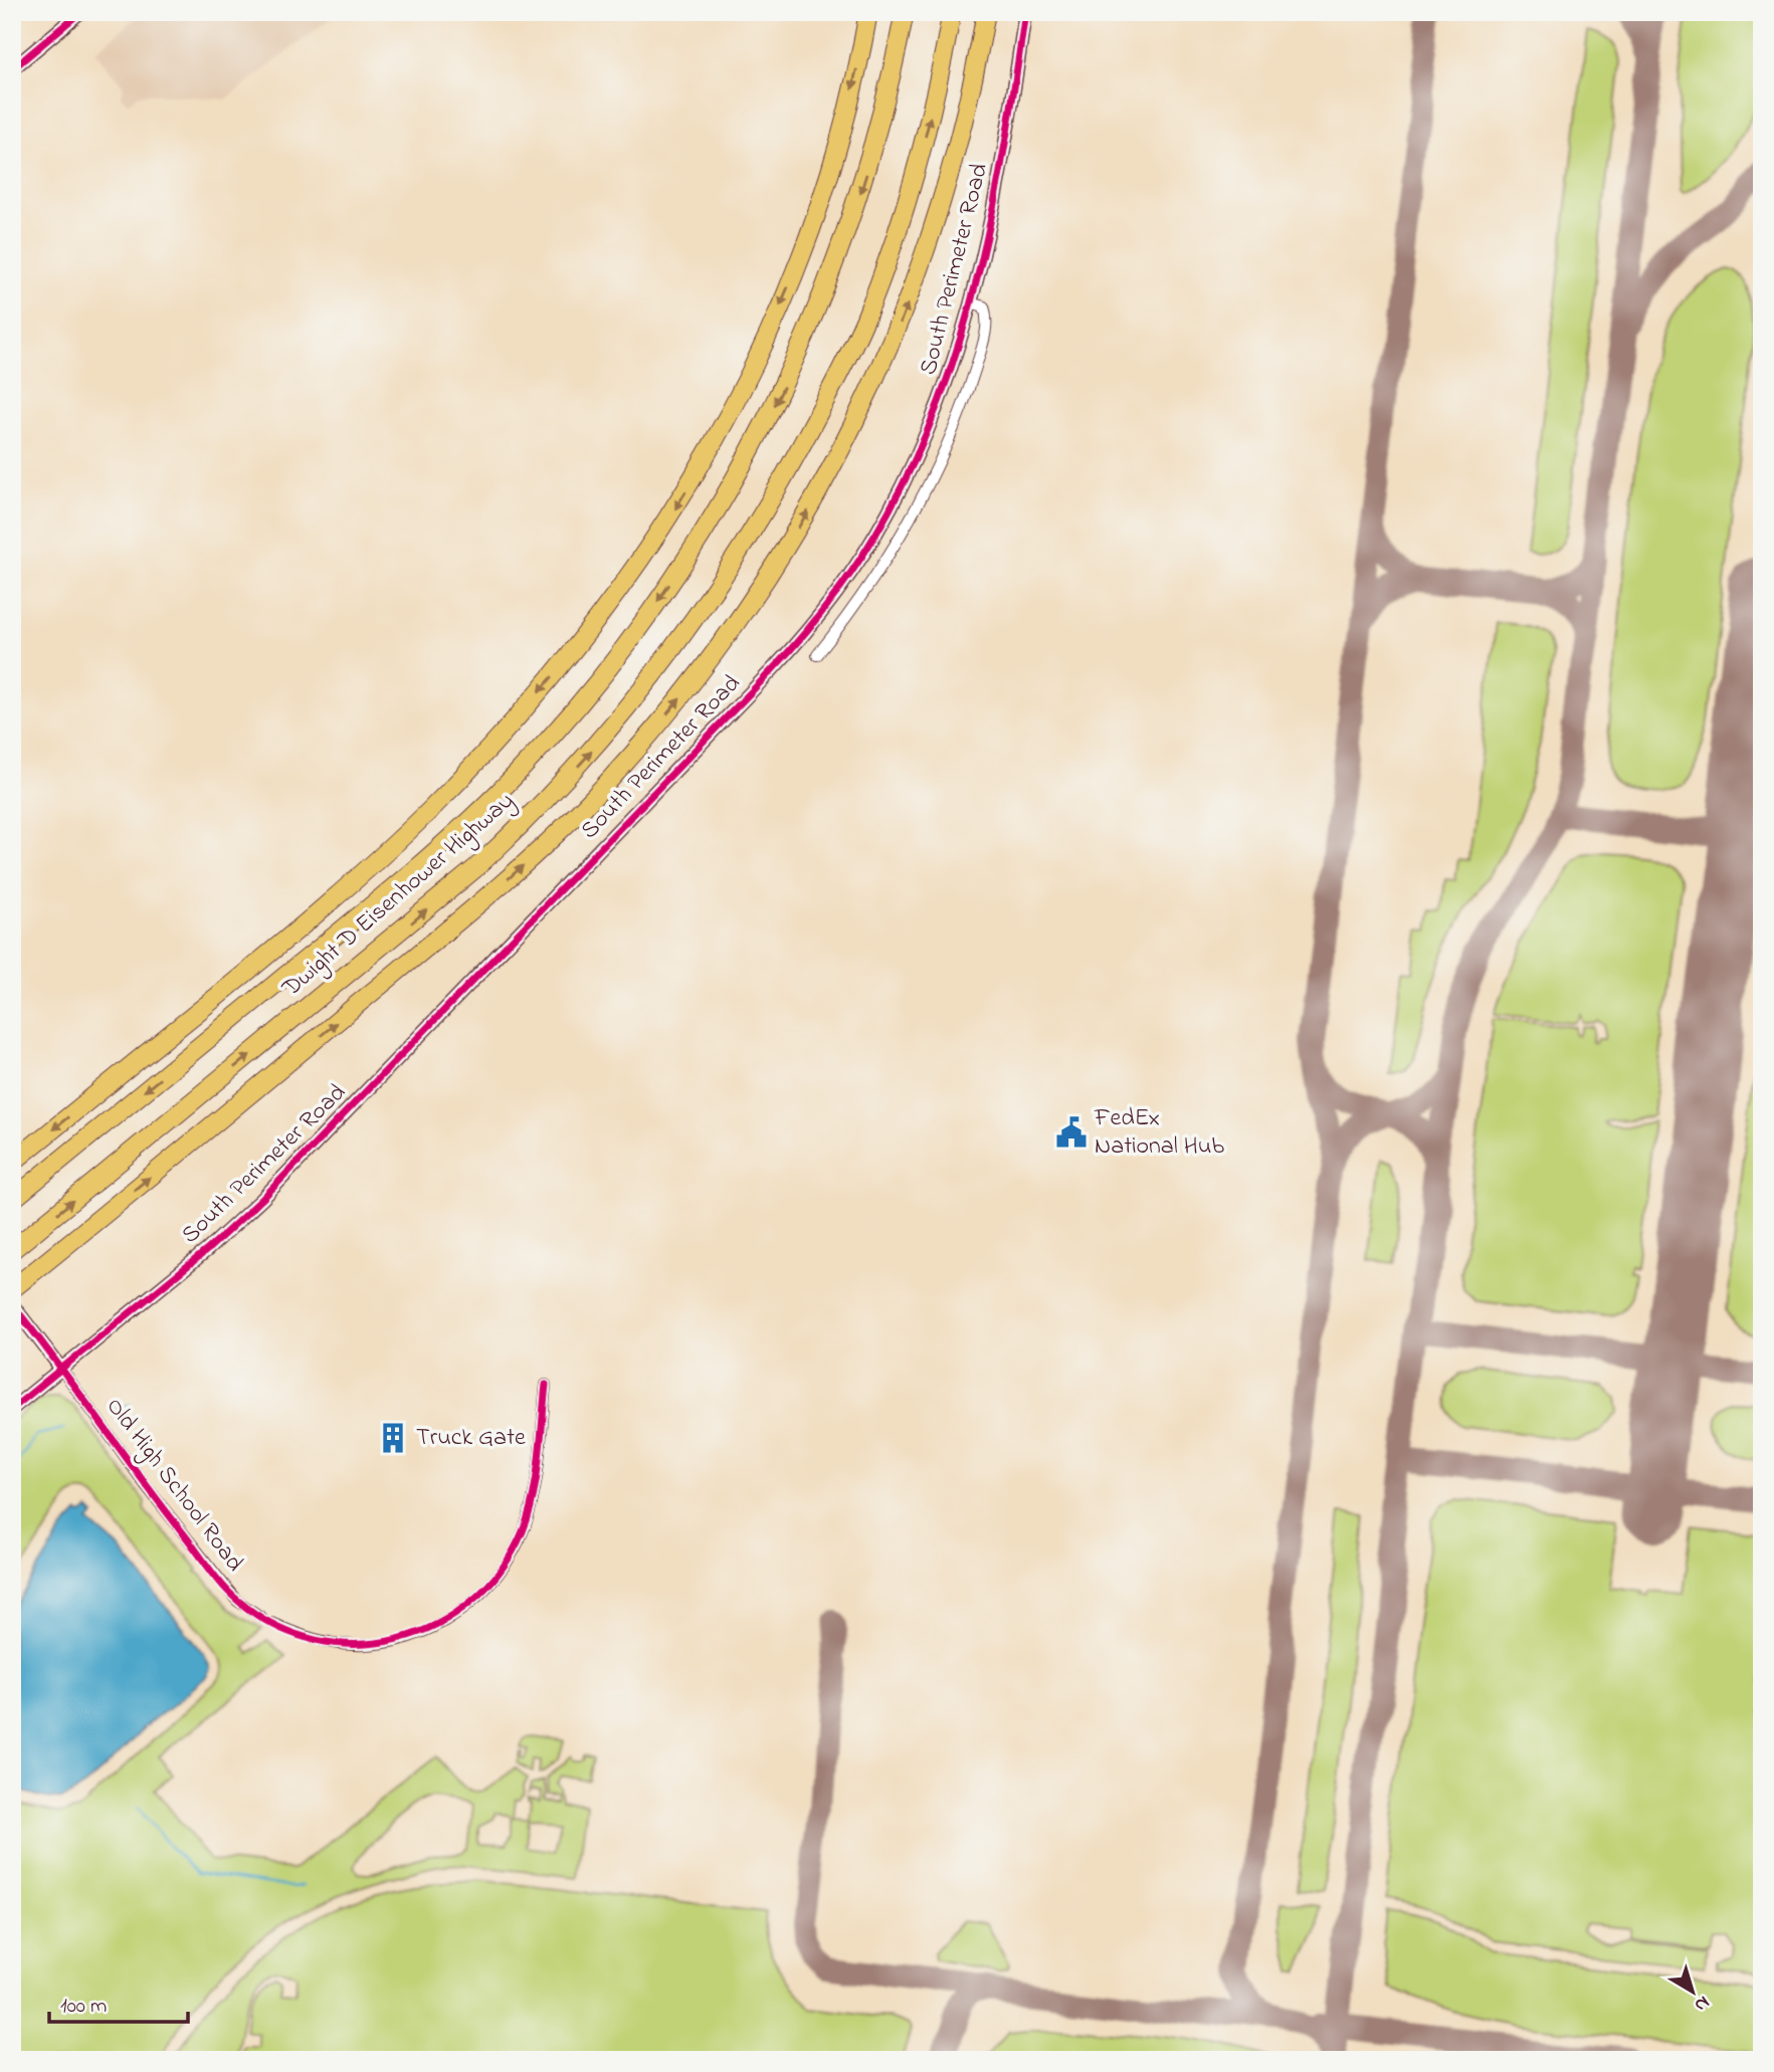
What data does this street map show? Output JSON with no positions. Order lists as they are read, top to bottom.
{
  "streets": {
    "highway": ["Dwight D Eisenhower Highway"],
    "street": ["South Perimeter Road", "Old High School Road"]
  },
  "crossings": [
    ["South Perimeter Road", "Old High School Road"]
  ],
  "places": {
    "public building": ["FedEx National Hub"],
    "building": ["Truck Gate"]
  },
  "scale_bar": "100 m",
  "north": "bottom right"
}
